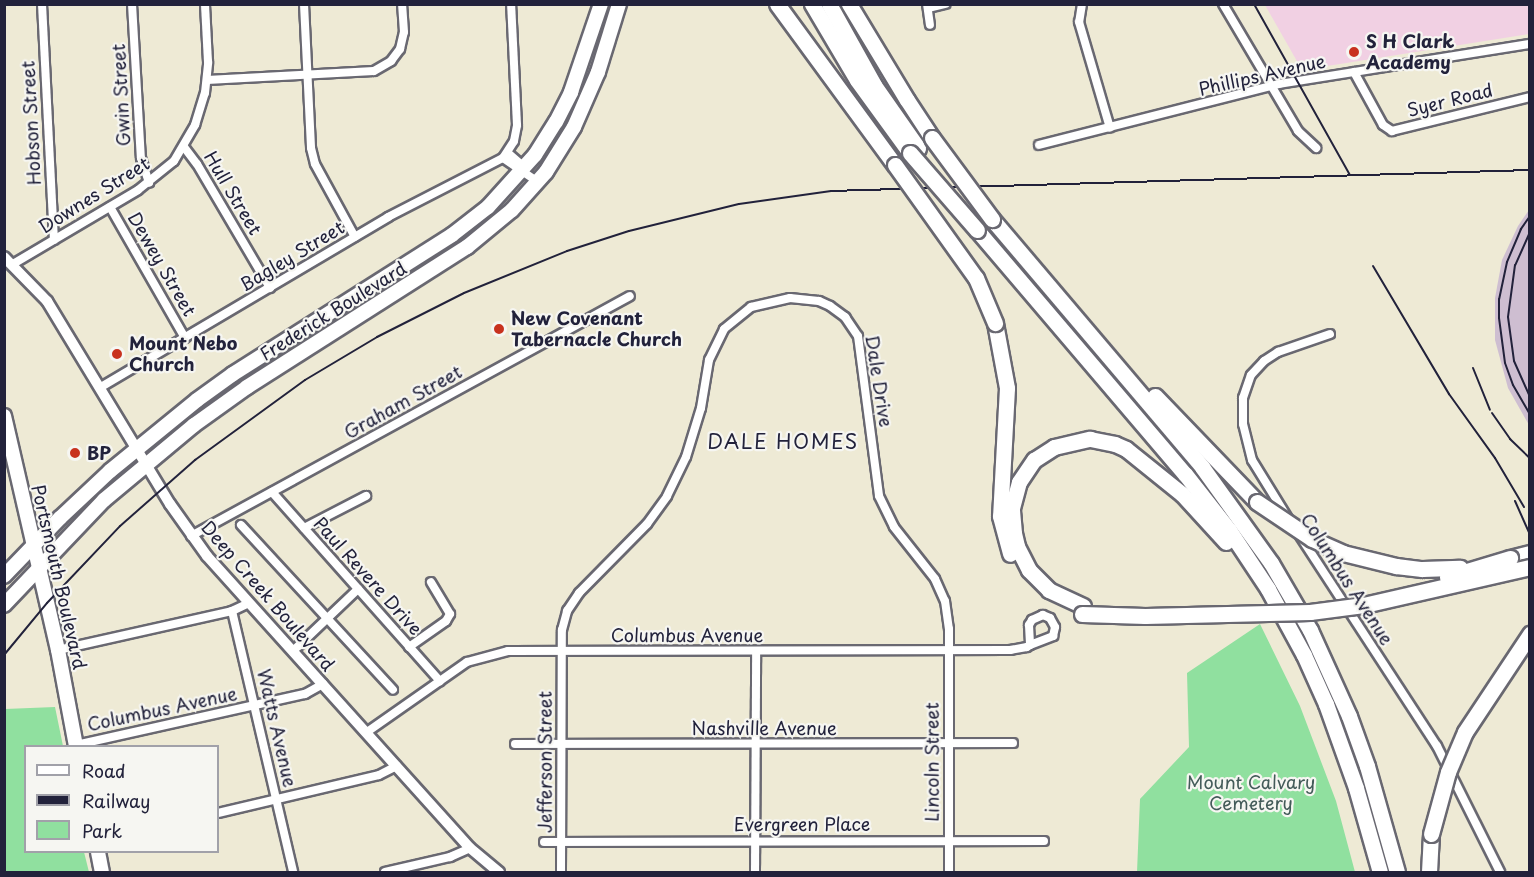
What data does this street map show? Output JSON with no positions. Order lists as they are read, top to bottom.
{
  "streets": {
    "main road": ["Frederick Boulevard", "Portsmouth Boulevard"],
    "street": [
      "Phillips Avenue",
      "Gwin Street",
      "Syer Road",
      "Hobson Street",
      "Hull Street",
      "Downes Street",
      "Bagley Street",
      "Dewey Street",
      "Dale Drive",
      "Graham Street",
      "Paul Revere Drive",
      "Columbus Avenue",
      "Deep Creek Boulevard",
      "Watts Avenue",
      "Nashville Avenue",
      "Jefferson Street",
      "Lincoln Street",
      "Evergreen Place"
    ]
  },
  "crossings": [
    ["Phillips Avenue", "Syer Road"],
    ["Gwin Street", "Downes Street"],
    ["Hobson Street", "Downes Street"],
    ["Hull Street", "Downes Street"],
    ["Hull Street", "Bagley Street"],
    ["Downes Street", "Dewey Street"],
    ["Downes Street", "Deep Creek Boulevard"],
    ["Bagley Street", "Dewey Street"],
    ["Bagley Street", "Deep Creek Boulevard"],
    ["Frederick Boulevard", "Portsmouth Boulevard"],
    ["Frederick Boulevard", "Deep Creek Boulevard"],
    ["Dale Drive", "Columbus Avenue"],
    ["Dale Drive", "Jefferson Street"],
    ["Dale Drive", "Lincoln Street"],
    ["Graham Street", "Paul Revere Drive"],
    ["Graham Street", "Deep Creek Boulevard"],
    ["Paul Revere Drive", "Columbus Avenue"],
    ["Columbus Avenue", "Deep Creek Boulevard"],
    ["Columbus Avenue", "Watts Avenue"],
    ["Columbus Avenue", "Jefferson Street"],
    ["Columbus Avenue", "Lincoln Street"],
    ["Nashville Avenue", "Jefferson Street"],
    ["Nashville Avenue", "Lincoln Street"],
    ["Jefferson Street", "Evergreen Place"],
    ["Lincoln Street", "Evergreen Place"]
  ],
  "districts": ["DALE HOMES"],
  "parks": ["Mount Calvary Cemetery"],
  "places": [
    "S H Clark Academy",
    "New Covenant Tabernacle Church",
    "Mount Nebo Church",
    "BP"
  ],
  "legend": ["Road", "Railway", "Park"]
}
